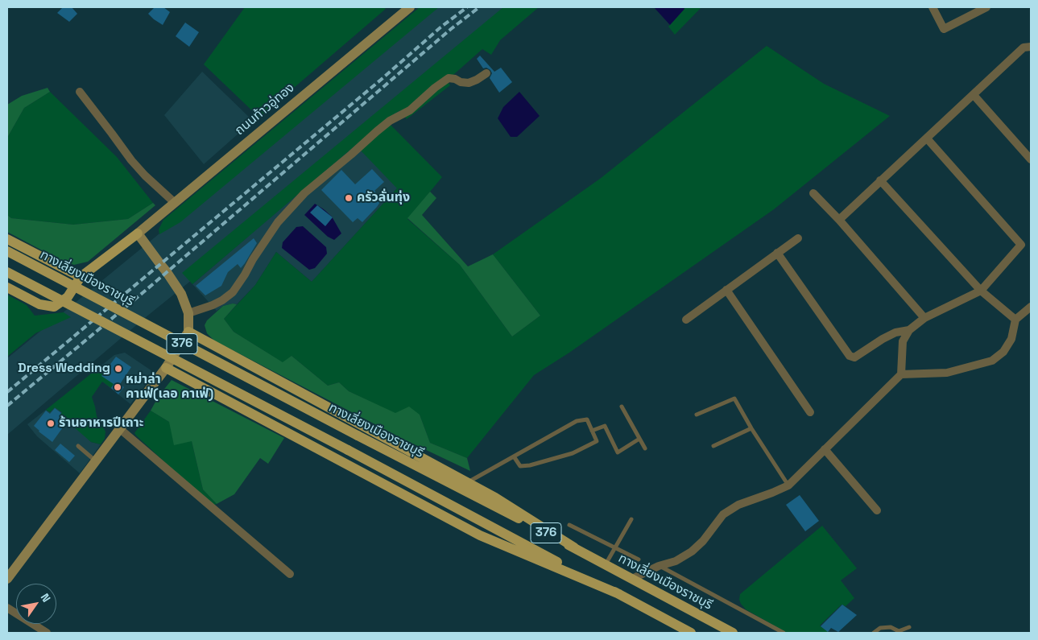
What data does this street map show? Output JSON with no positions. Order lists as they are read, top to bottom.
{
  "streets": {
    "main road": ["ทางเลี่ยงเมืองราชบุรี", "376"],
    "street": ["ถนนท้าวอู่ทอง"]
  },
  "places": [
    "ครัวลั่นทุ่ง",
    "Dress Wedding",
    "หม่าล่า คาเฟ่(เลอ คาเฟ่)",
    "ร้านอาหารปีเถาะ"
  ],
  "north": "top right"
}
